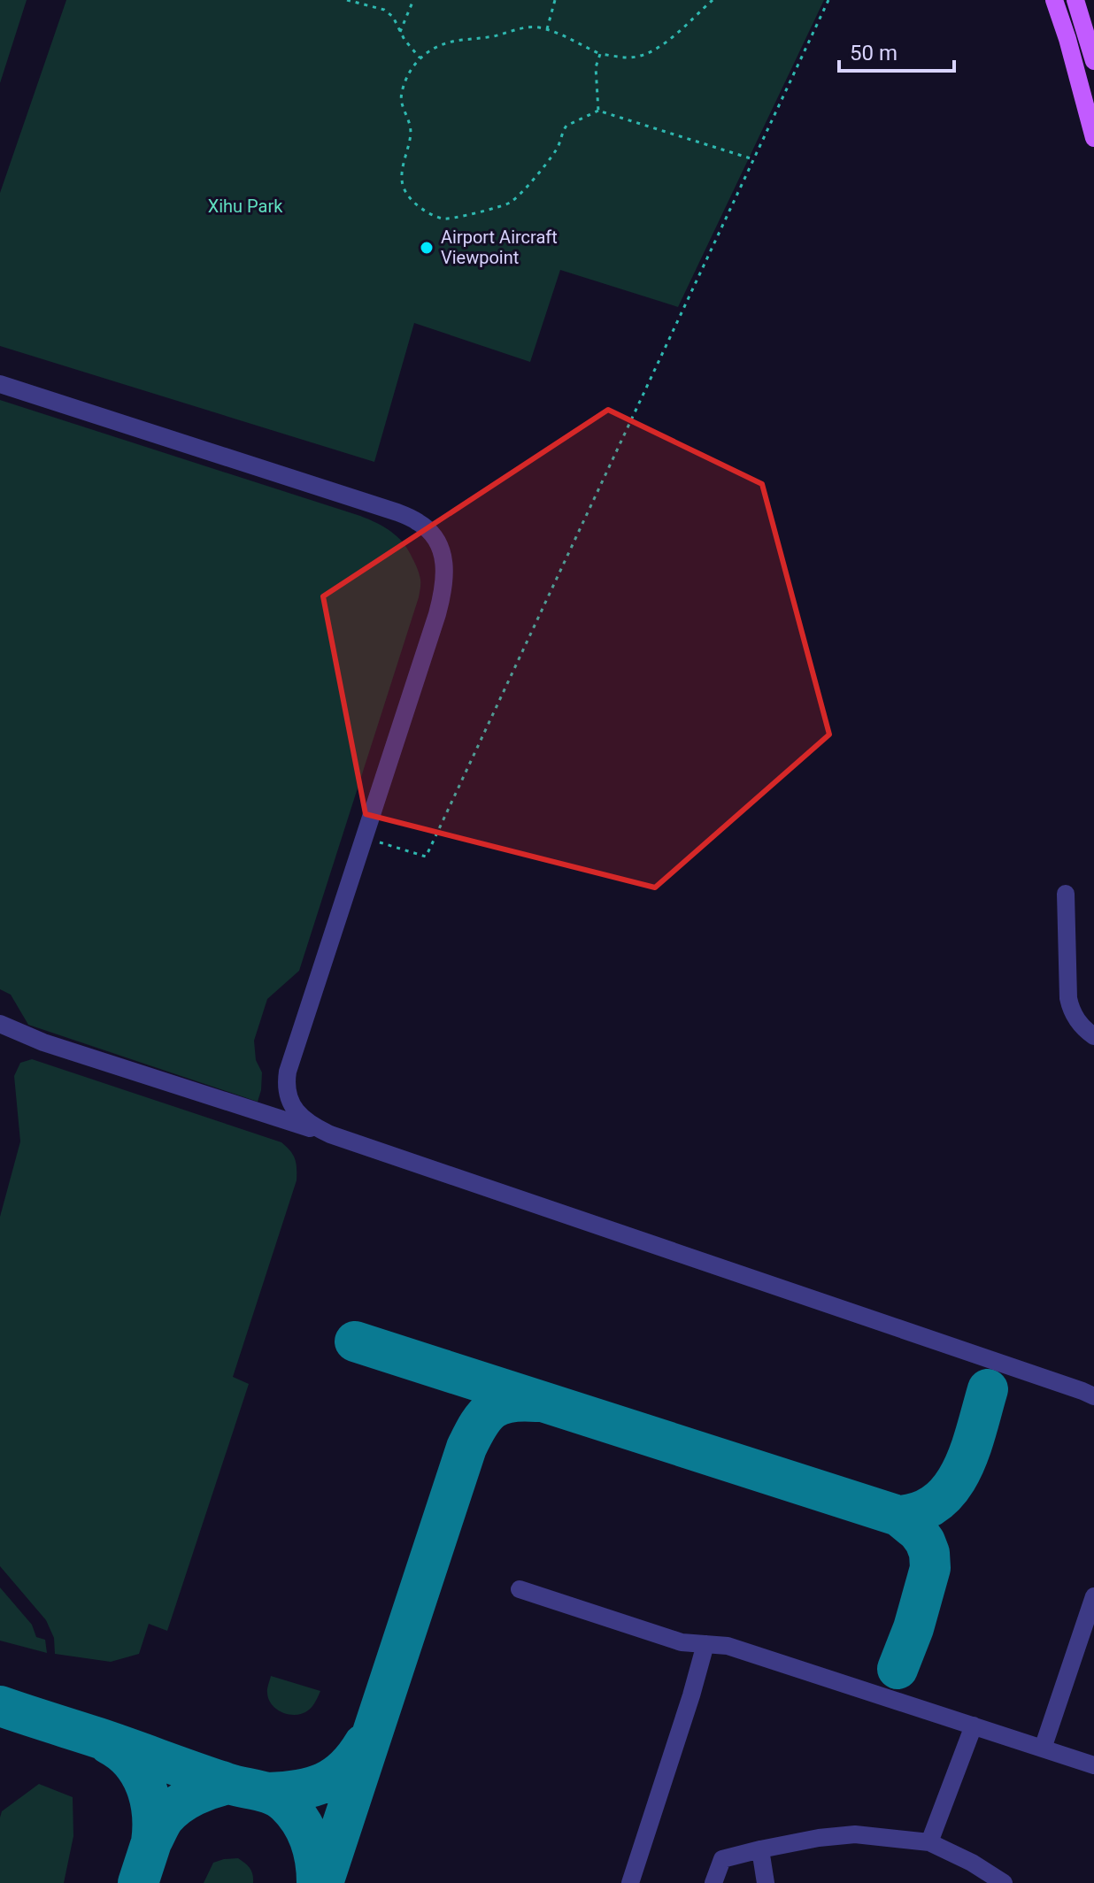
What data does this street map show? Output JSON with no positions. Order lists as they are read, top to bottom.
{
  "parks": ["Xihu Park"],
  "places": ["Airport Aircraft Viewpoint"],
  "scale_bar": "50 m"
}
